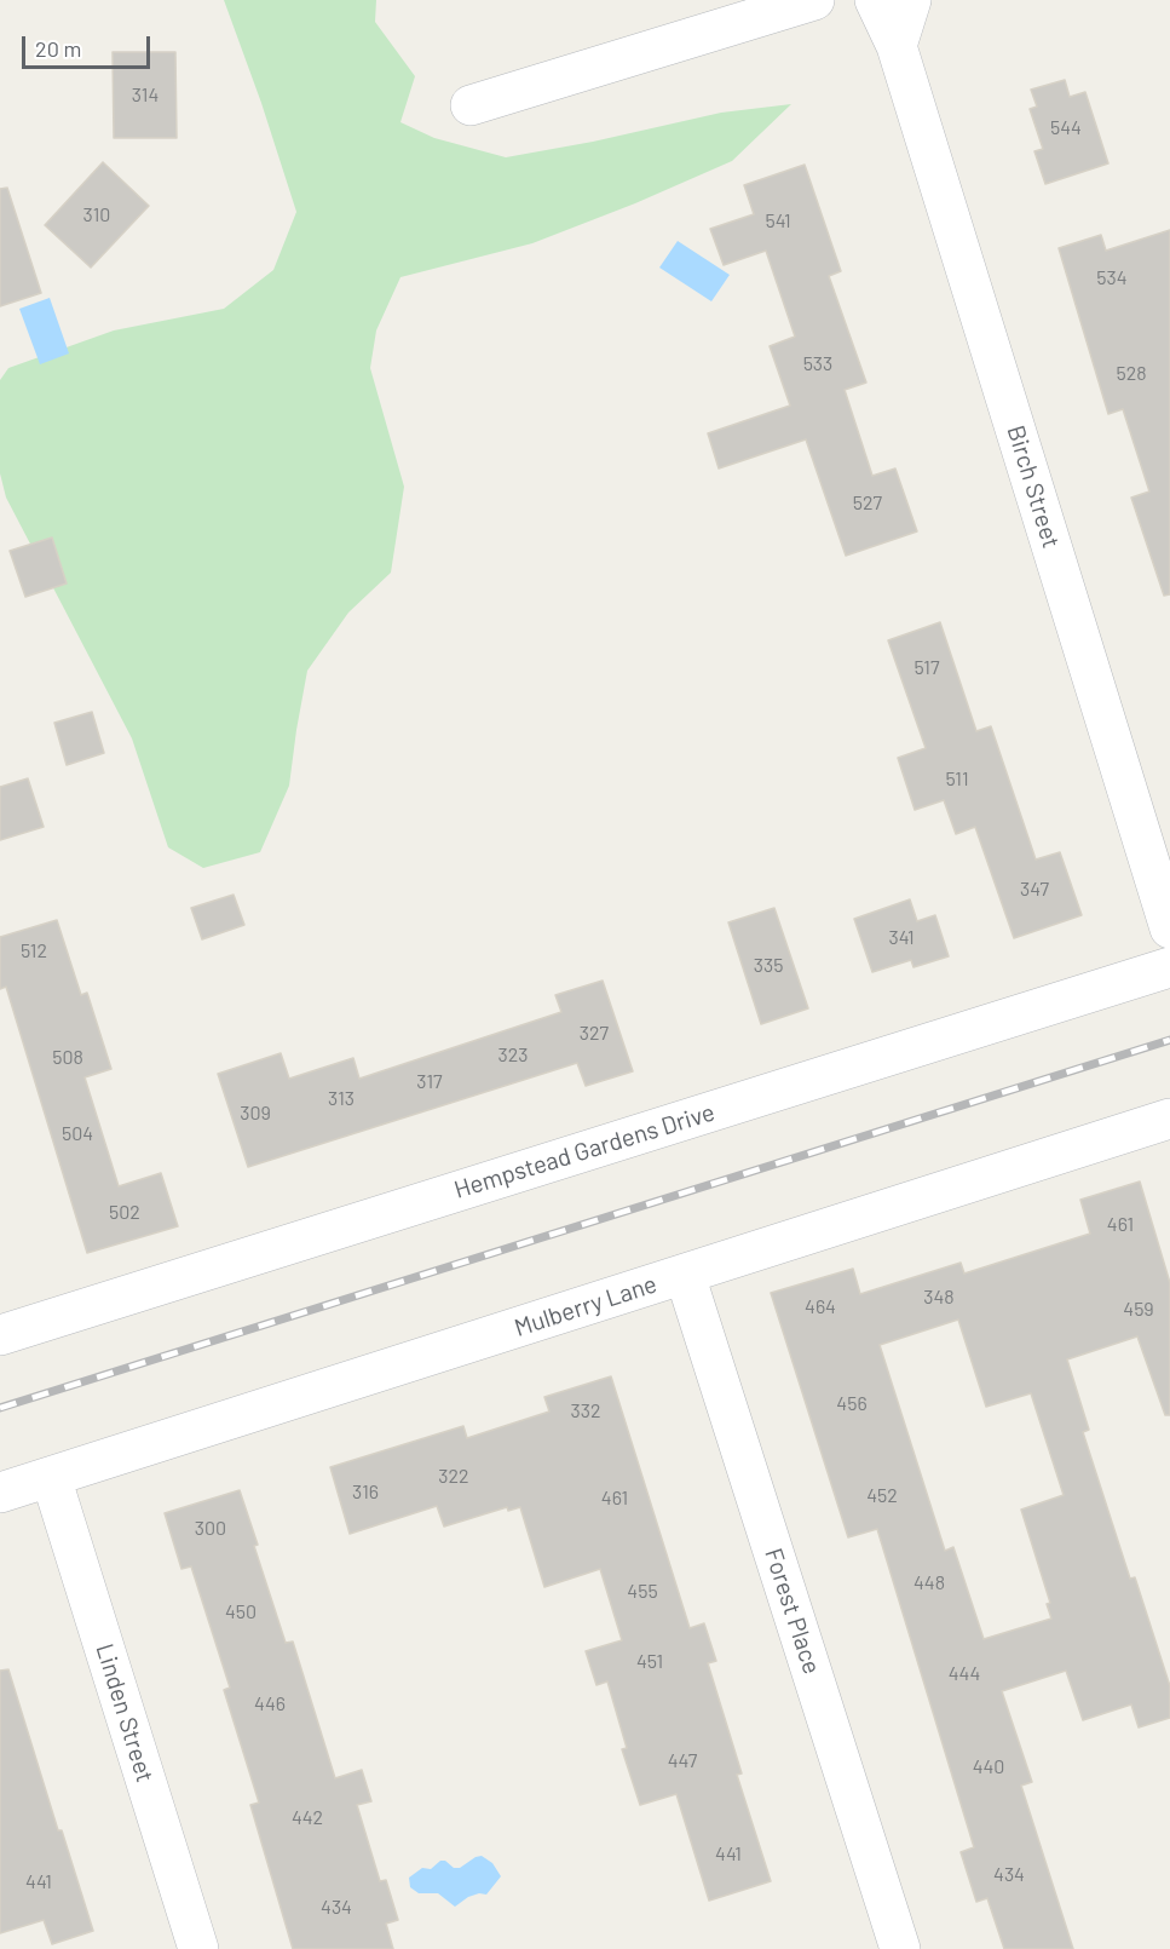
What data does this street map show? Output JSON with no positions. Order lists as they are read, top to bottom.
{
  "streets": {
    "street": [
      "Birch Street",
      "Hempstead Gardens Drive",
      "Mulberry Lane",
      "Forest Place",
      "Linden Street"
    ]
  },
  "crossings": [
    ["Mulberry Lane", "Forest Place"],
    ["Mulberry Lane", "Linden Street"]
  ],
  "house_numbers": [
    "314",
    "544",
    "310",
    "541",
    "534",
    "533",
    "528",
    "527",
    "517",
    "511",
    "347",
    "341",
    "512",
    "335",
    "327",
    "323",
    "508",
    "317",
    "313",
    "309",
    "504",
    "502",
    "461",
    "348",
    "464",
    "459",
    "456",
    "332",
    "322",
    "316",
    "452",
    "461",
    "300",
    "448",
    "455",
    "450",
    "451",
    "444",
    "446",
    "447",
    "440",
    "442",
    "441",
    "434",
    "441",
    "434"
  ],
  "scale_bar": "20 m"
}
